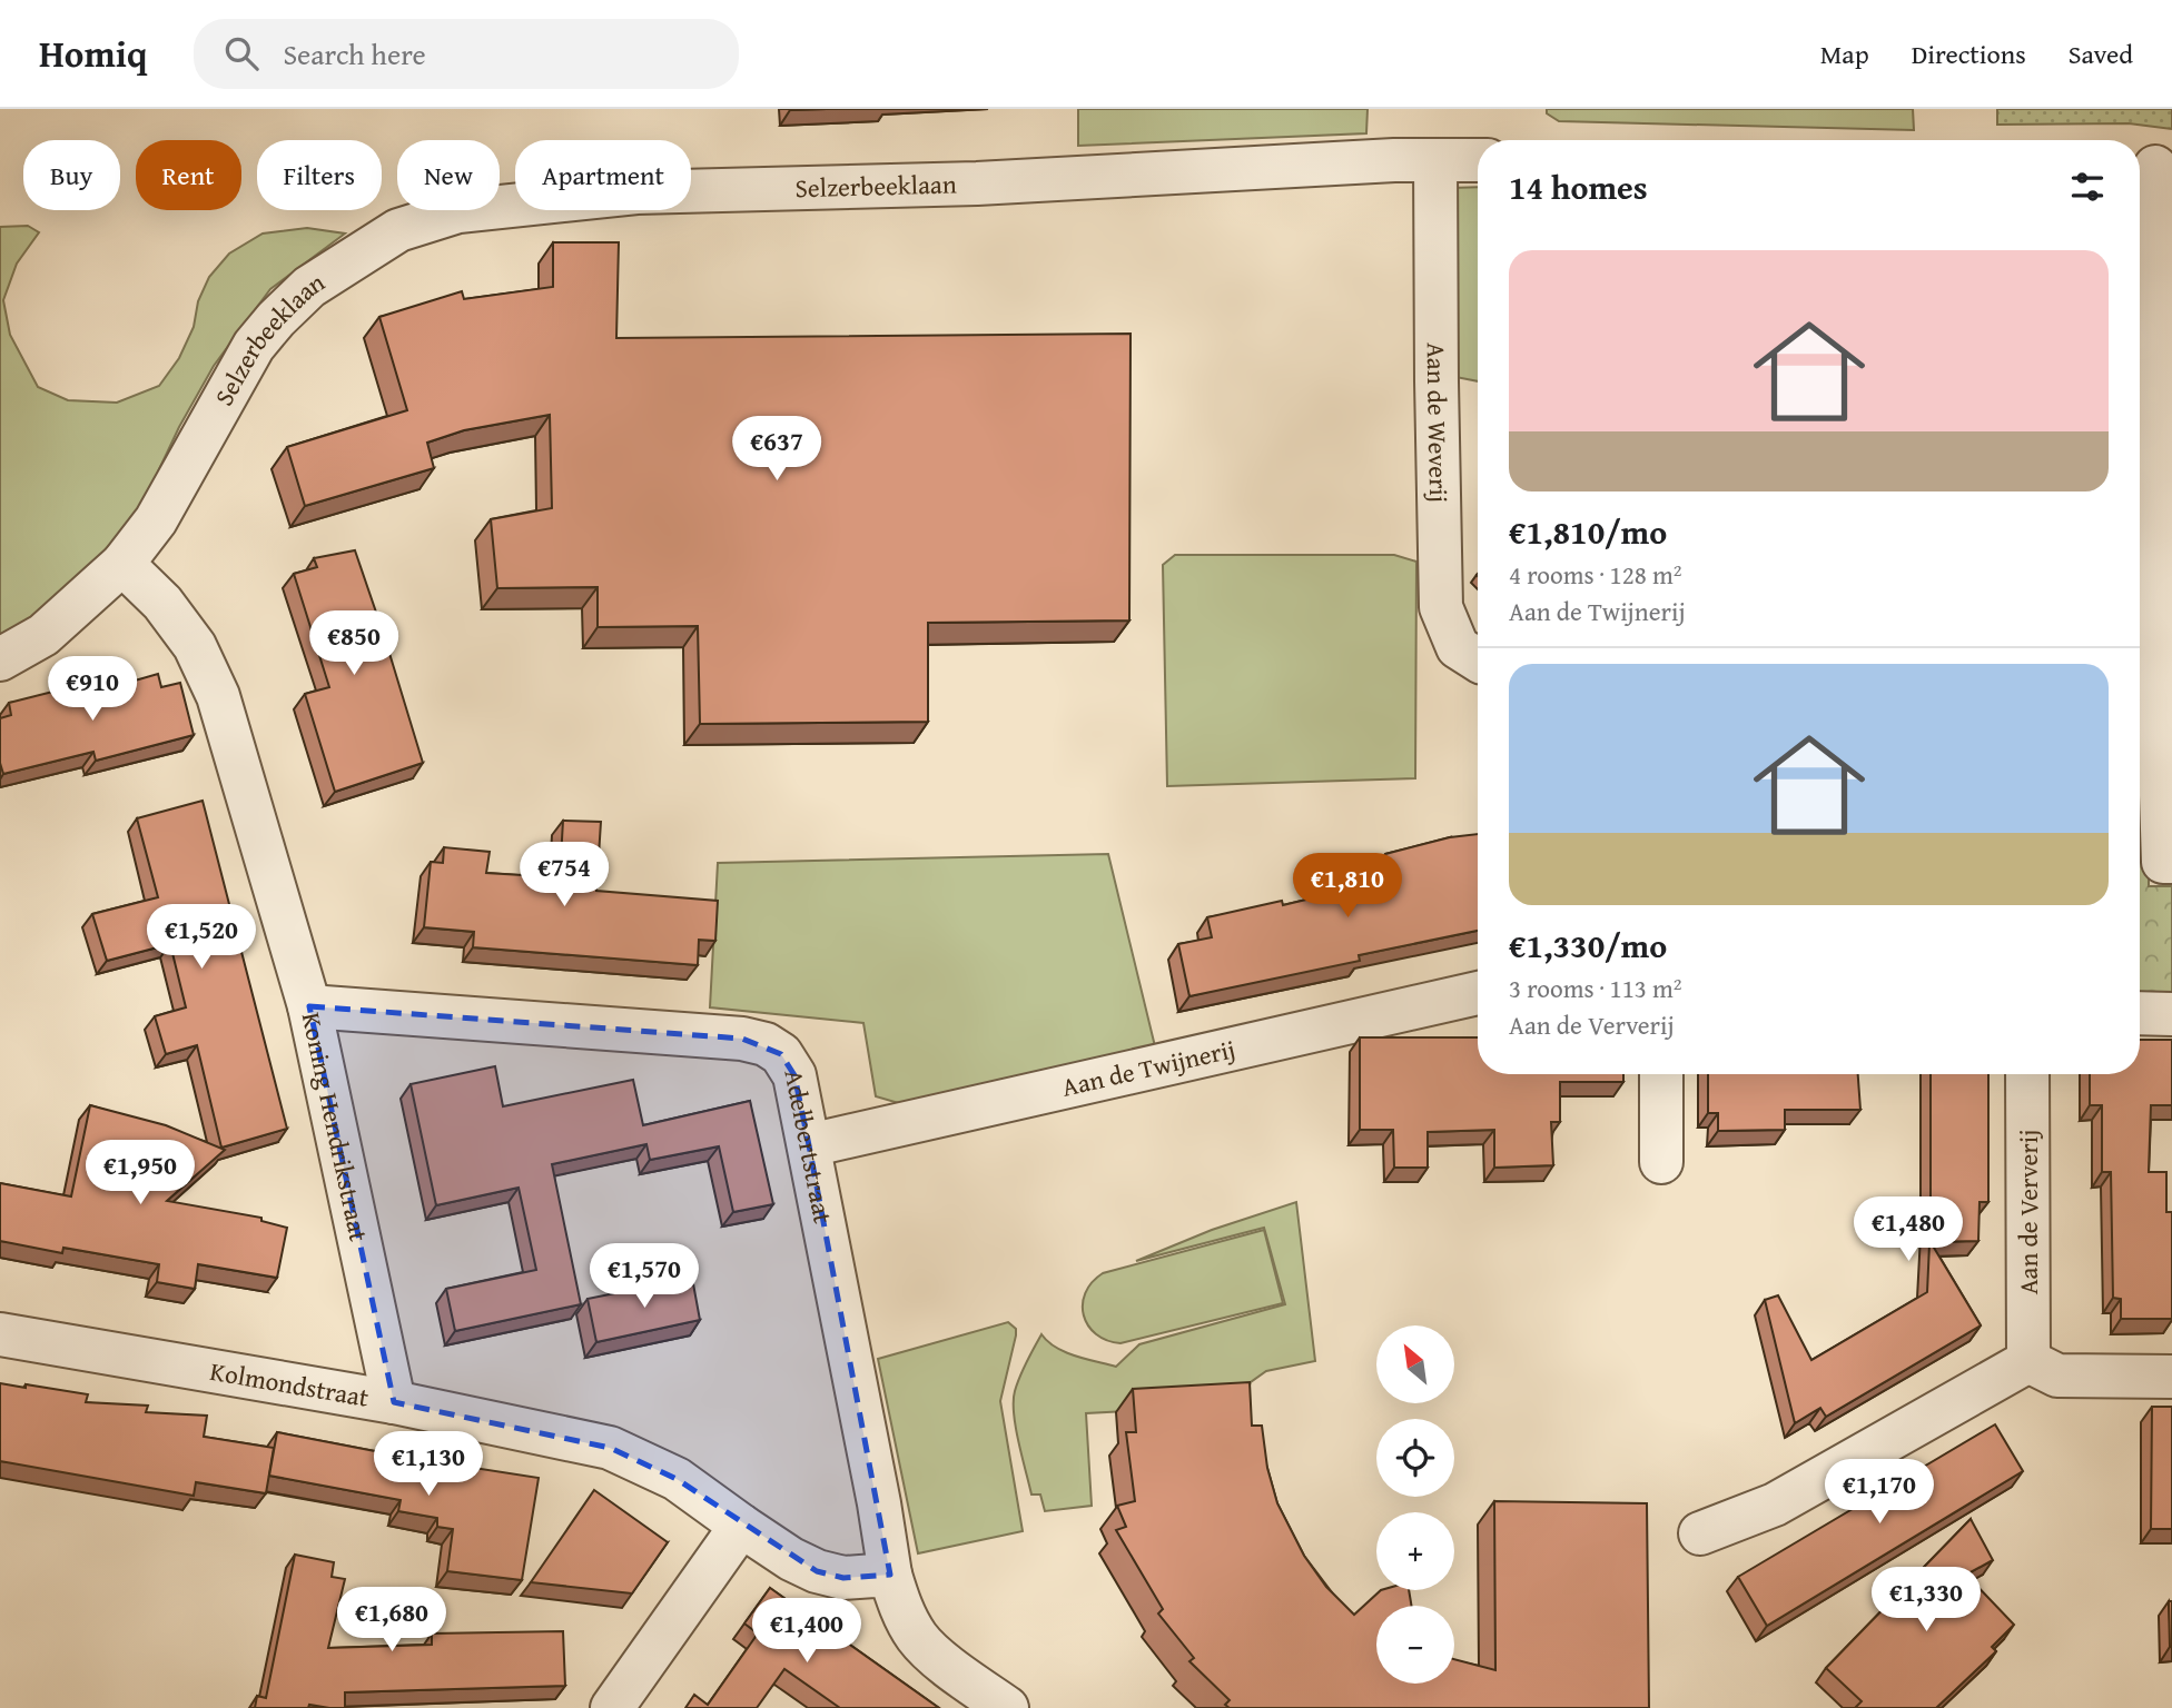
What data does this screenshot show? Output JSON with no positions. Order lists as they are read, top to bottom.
{
  "streets": {
    "street": [
      "Selzerbeeklaan",
      "Aan de Weverij",
      "Aan de Twijnerij",
      "Koning Hendrikstraat",
      "Adelbertstraat",
      "Aan de Ververij",
      "Kolmondstraat"
    ]
  },
  "crossings": [
    ["Selzerbeeklaan", "Aan de Weverij"],
    ["Selzerbeeklaan", "Koning Hendrikstraat"],
    ["Aan de Twijnerij", "Adelbertstraat"],
    ["Koning Hendrikstraat", "Adelbertstraat"],
    ["Koning Hendrikstraat", "Kolmondstraat"],
    ["Adelbertstraat", "Kolmondstraat"]
  ],
  "north": "top left",
  "page": {
    "header": "Homiq",
    "search": "Search here",
    "nav": ["Map", "Directions", "Saved"],
    "chip": [
      "Buy",
      "Rent",
      "Filters",
      "New",
      "Apartment"
    ],
    "heading": "14 homes",
    "list": [
      {
        "name": "€1,810/mo",
        "note": "4 rooms · 128 m² · Aan de Twijnerij"
      },
      {
        "name": "€1,330/mo",
        "note": "3 rooms · 113 m² · Aan de Ververij"
      }
    ],
    "price": [
      "€637",
      "€850",
      "€910",
      "€754",
      "€1,810",
      "€1,520",
      "€1,950",
      "€1,480",
      "€1,570",
      "€1,130",
      "€1,170",
      "€1,330",
      "€1,680",
      "€1,400"
    ],
    "map_buttons": ["+", "−"]
  }
}
